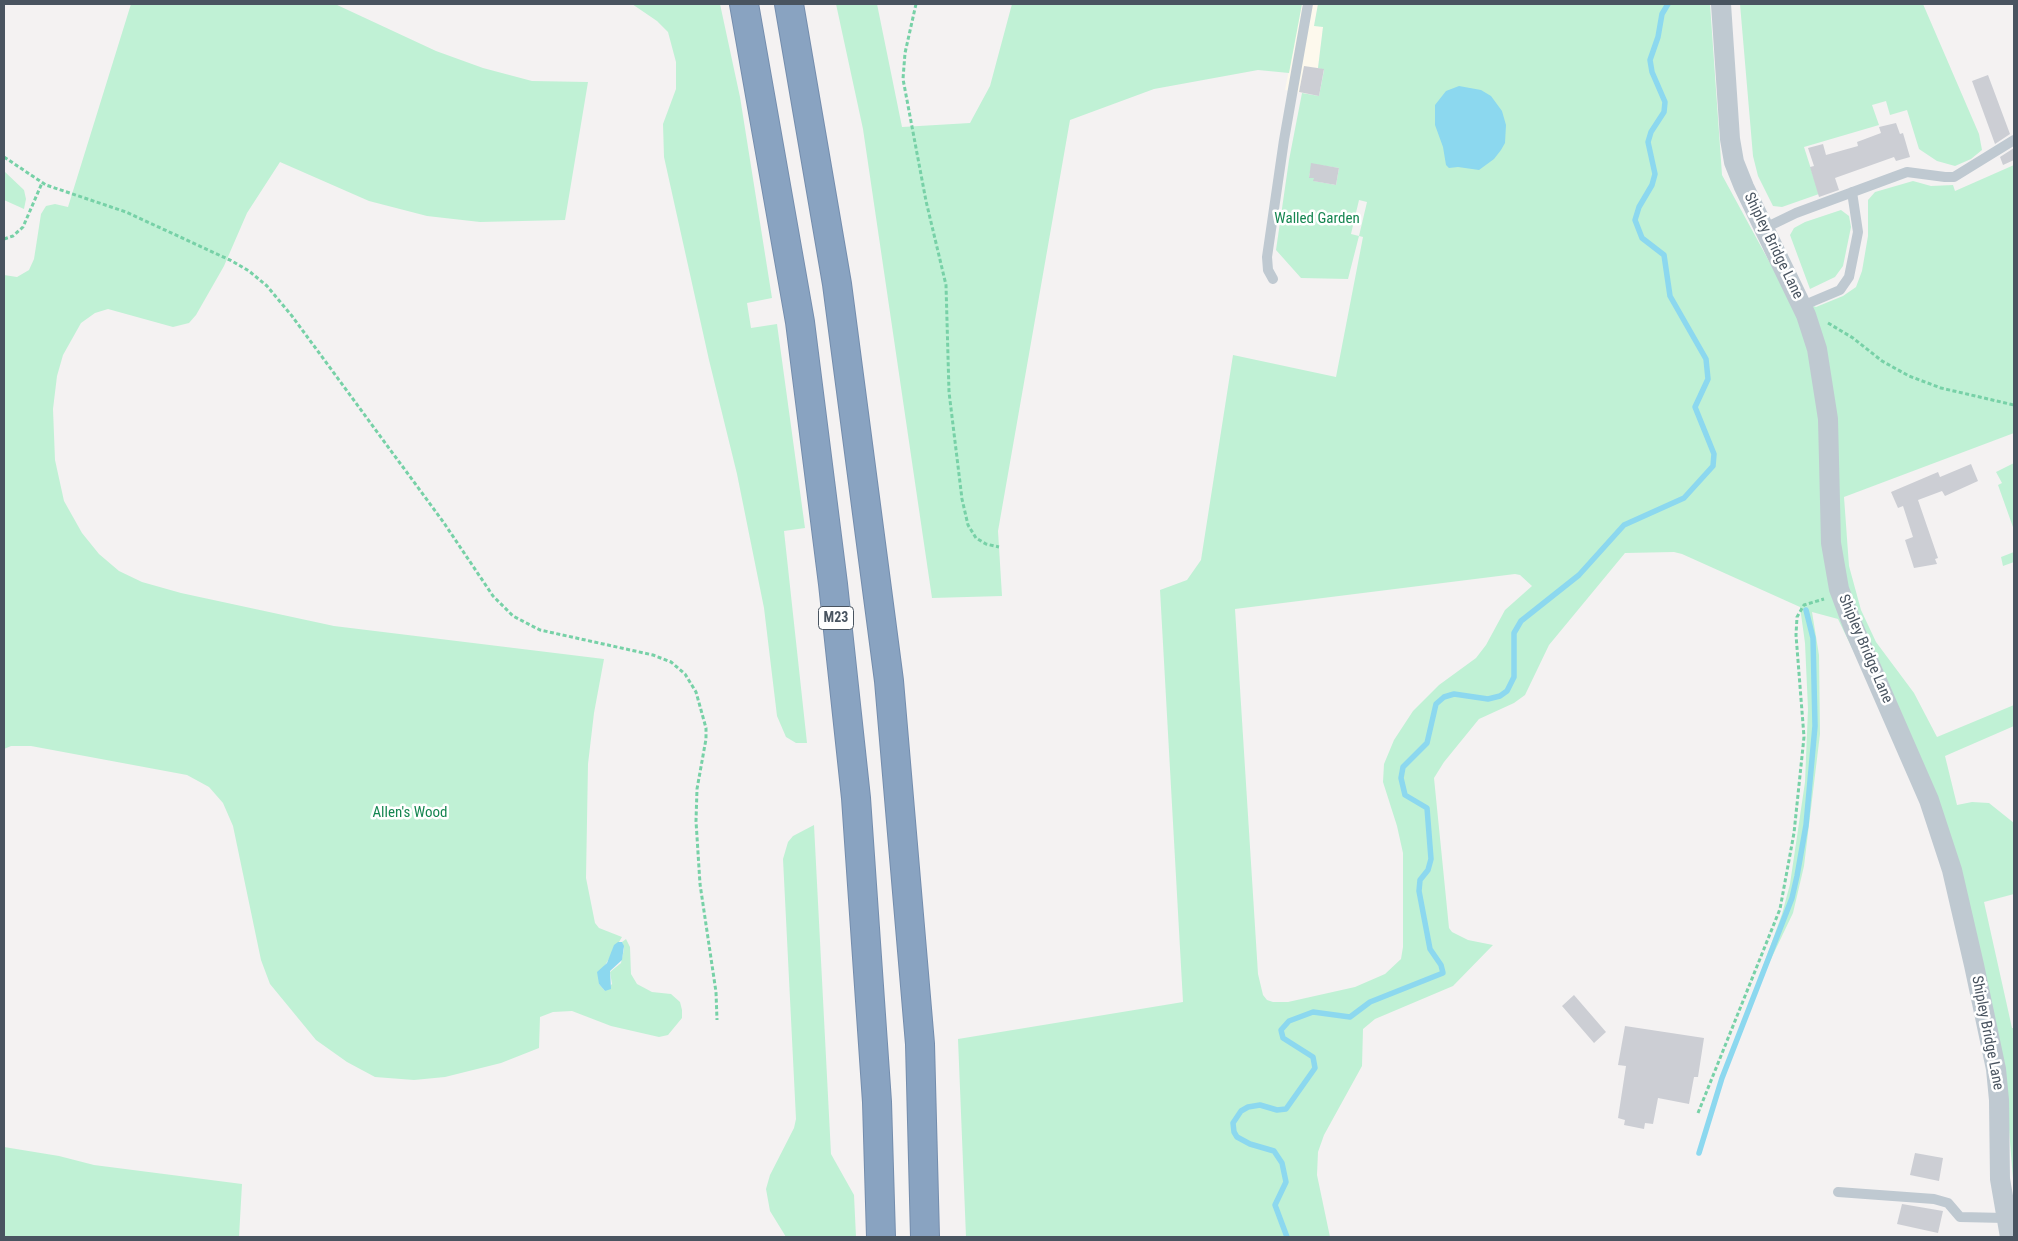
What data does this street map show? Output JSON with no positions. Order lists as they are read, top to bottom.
{
  "streets": {
    "highway": ["M23"],
    "street": ["Shipley Bridge Lane"]
  },
  "parks": ["Walled Garden", "Allen's Wood"]
}
